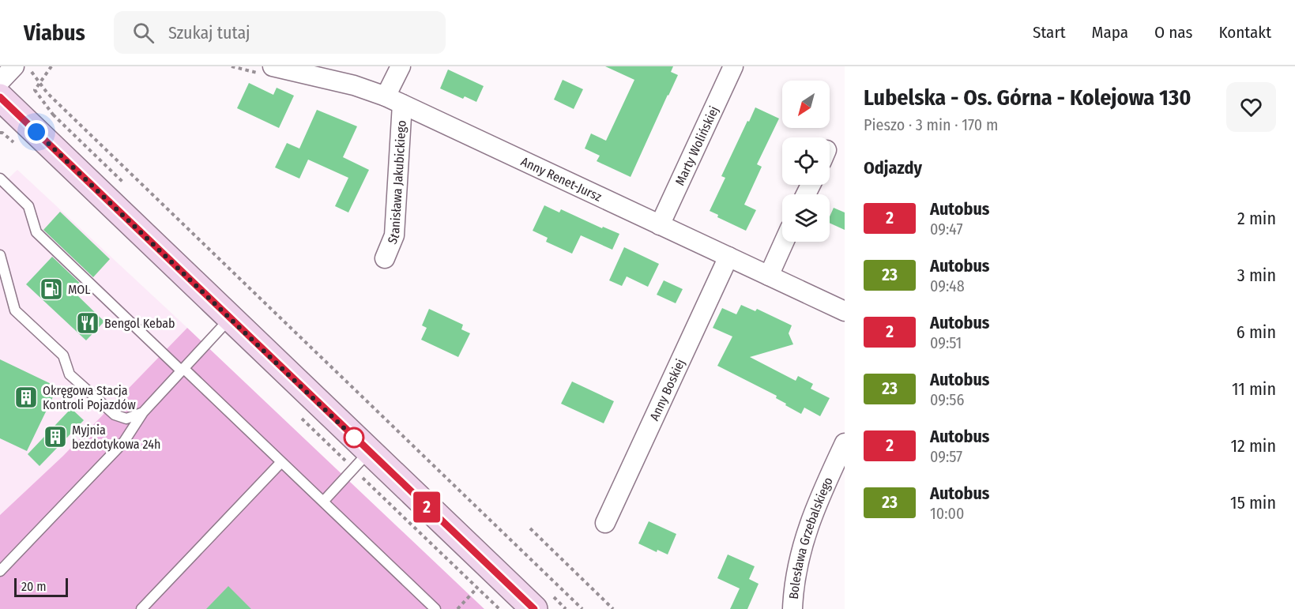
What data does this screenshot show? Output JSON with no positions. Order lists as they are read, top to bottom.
{
  "streets": {
    "street": [
      "Marty Wolińskiej",
      "Anny Renet-Jursz",
      "Stanisława Jakubickiego",
      "Anny Boskiej",
      "Bolesława Grzebalskiego"
    ]
  },
  "crossings": [
    ["Marty Wolińskiej", "Anny Renet-Jursz"],
    ["Anny Renet-Jursz", "Stanisława Jakubickiego"],
    ["Anny Renet-Jursz", "Anny Boskiej"]
  ],
  "places": {
    "fuel station": ["MOL"],
    "restaurant": ["Bengol Kebab"],
    "building": ["Okręgowa Stacja Kontroli Pojazdów", "Myjnia bezdotykowa 24h"]
  },
  "lines": ["bus line 2"],
  "scale_bar": "20 m",
  "north": "bottom left",
  "page": {
    "header": "Viabus",
    "search": "Szukaj tutaj",
    "nav": [
      "Start",
      "Mapa",
      "O nas",
      "Kontakt"
    ],
    "on_map": "2",
    "heading": [
      ["Lubelska - Os. Górna - Kolejowa 130", "Pieszo · 3 min · 170 m"],
      "Odjazdy"
    ],
    "list": [
      {
        "mark": "2",
        "name": "Autobus",
        "note": "09:47",
        "value": "2 min"
      },
      {
        "mark": "23",
        "name": "Autobus",
        "note": "09:48",
        "value": "3 min"
      },
      {
        "mark": "2",
        "name": "Autobus",
        "note": "09:51",
        "value": "6 min"
      },
      {
        "mark": "23",
        "name": "Autobus",
        "note": "09:56",
        "value": "11 min"
      },
      {
        "mark": "2",
        "name": "Autobus",
        "note": "09:57",
        "value": "12 min"
      },
      {
        "mark": "23",
        "name": "Autobus",
        "note": "10:00",
        "value": "15 min"
      }
    ],
    "scale": "20 m"
  }
}
